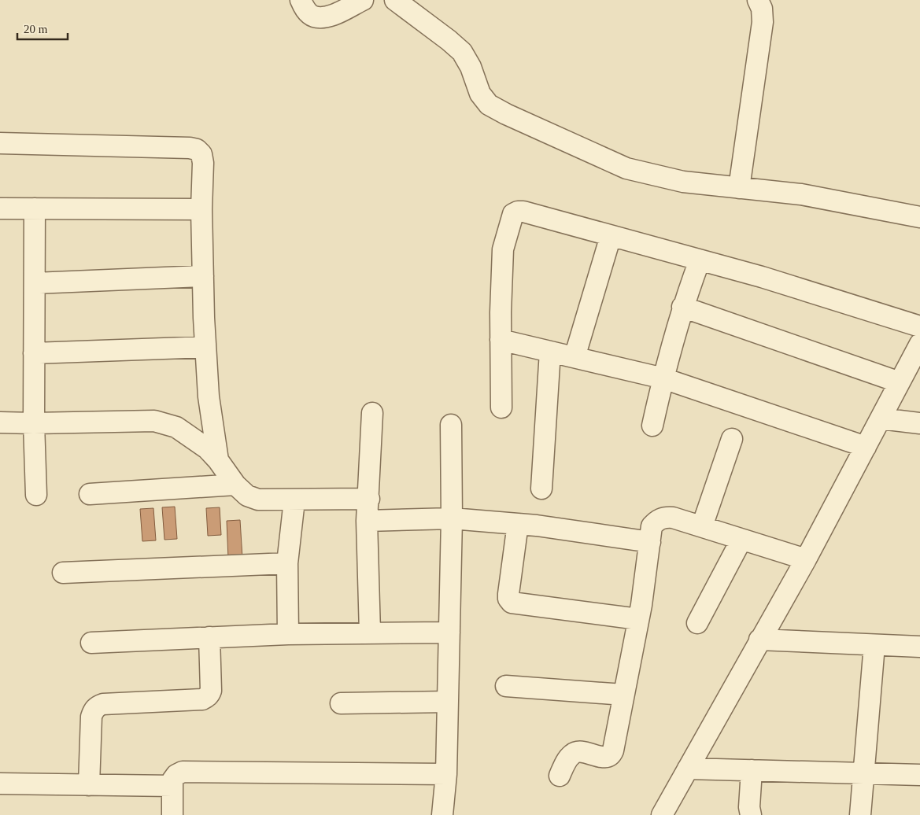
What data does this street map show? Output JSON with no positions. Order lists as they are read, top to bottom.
{
  "scale_bar": "20 m"
}
